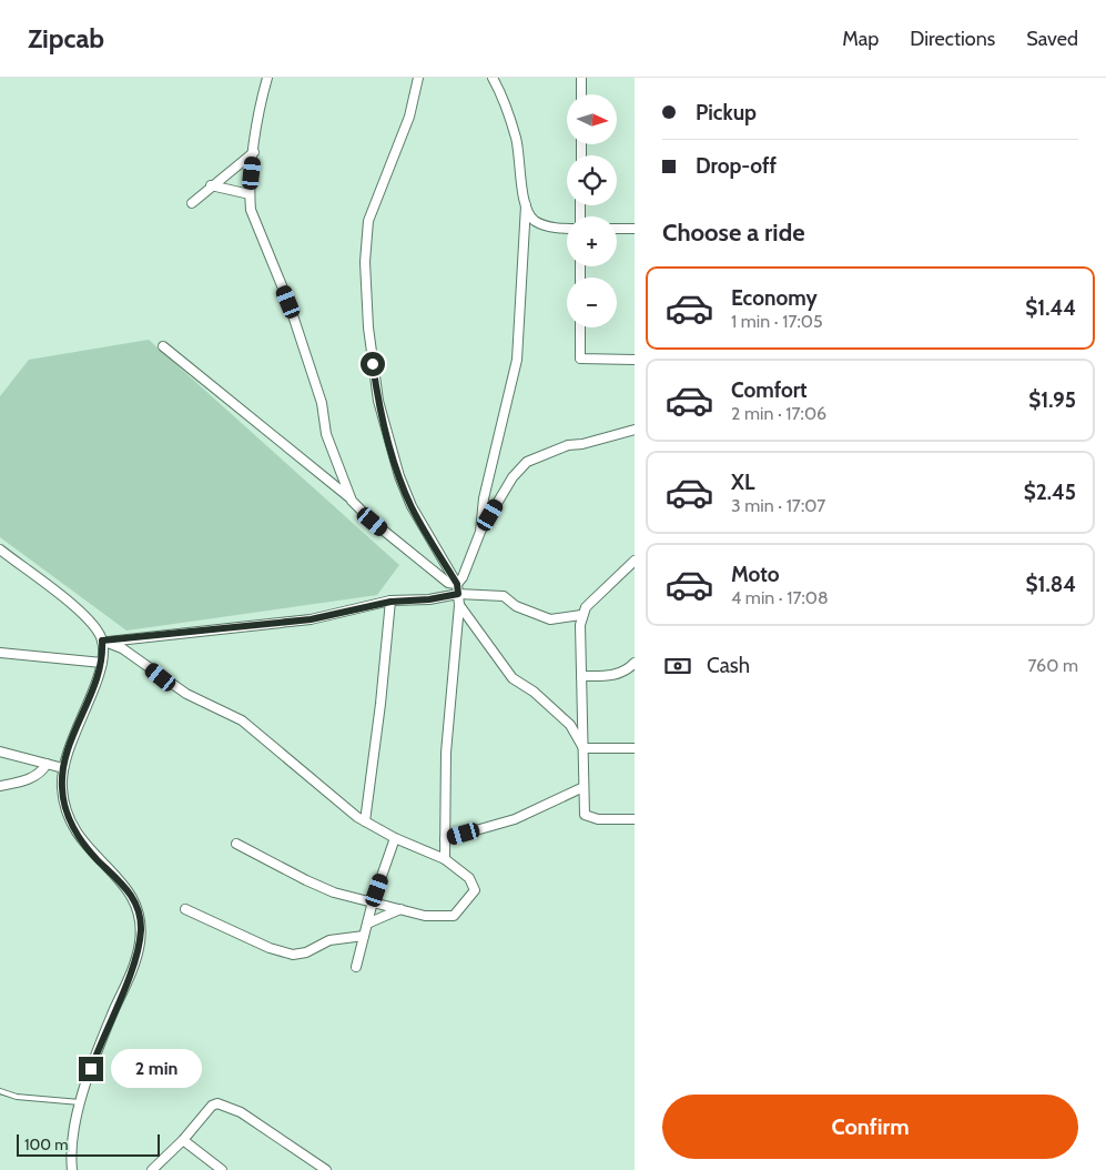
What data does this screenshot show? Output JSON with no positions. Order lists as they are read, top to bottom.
{
  "scale_bar": "100 m",
  "north": "right",
  "page": {
    "header": "Zipcab",
    "nav": ["Map", "Directions", "Saved"],
    "banner": ["Pickup", "Drop-off"],
    "map_buttons": ["+", "−"],
    "heading": "Choose a ride",
    "list": [
      {
        "name": "Economy",
        "note": "1 min · 17:05",
        "value": "$1.44"
      },
      {
        "name": "Comfort",
        "note": "2 min · 17:06",
        "value": "$1.95"
      },
      {
        "name": "XL",
        "note": "3 min · 17:07",
        "value": "$2.45"
      },
      {
        "name": "Moto",
        "note": "4 min · 17:08",
        "value": "$1.84"
      }
    ],
    "pay": ["Cash", "760 m"],
    "bubble": "2 min",
    "buttons": "Confirm",
    "scale": "100 m"
  }
}
